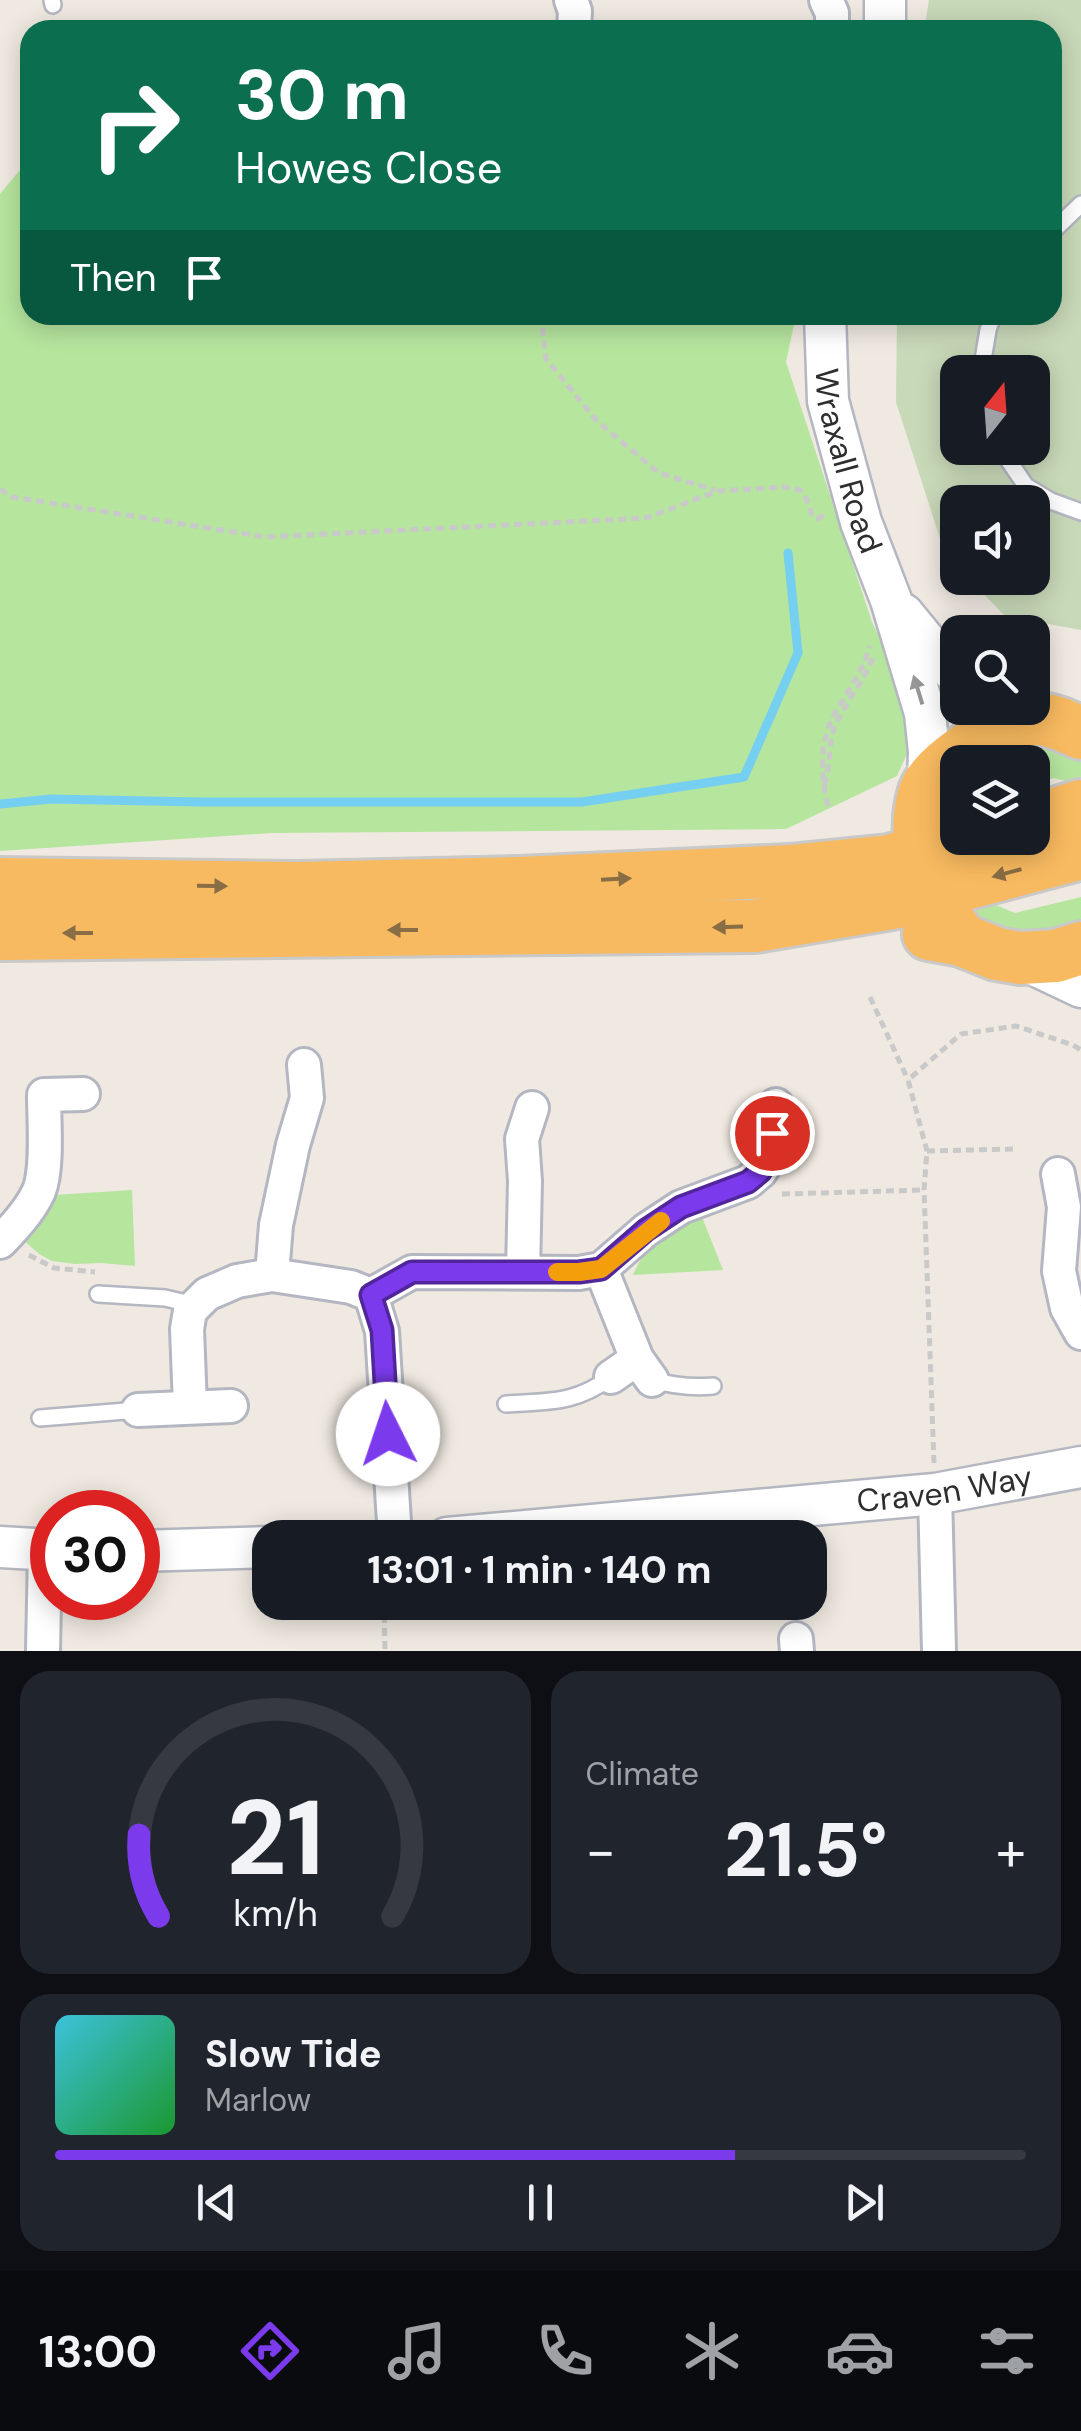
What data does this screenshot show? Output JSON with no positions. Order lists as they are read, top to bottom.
{
  "streets": {
    "street": ["Wraxall Road", "Craven Way"]
  },
  "north": "top",
  "page": {
    "turn": ["30 m", "Howes Close"],
    "then": "Then",
    "limit": "30",
    "trip": "13:01 · 1 min · 140 m",
    "tile": "Climate",
    "heat": ["−", "21.5°", "+"],
    "song": ["Slow Tide", "Marlow"],
    "tabs": "13:00",
    "gauge": ["21", "km/h"]
  }
}
